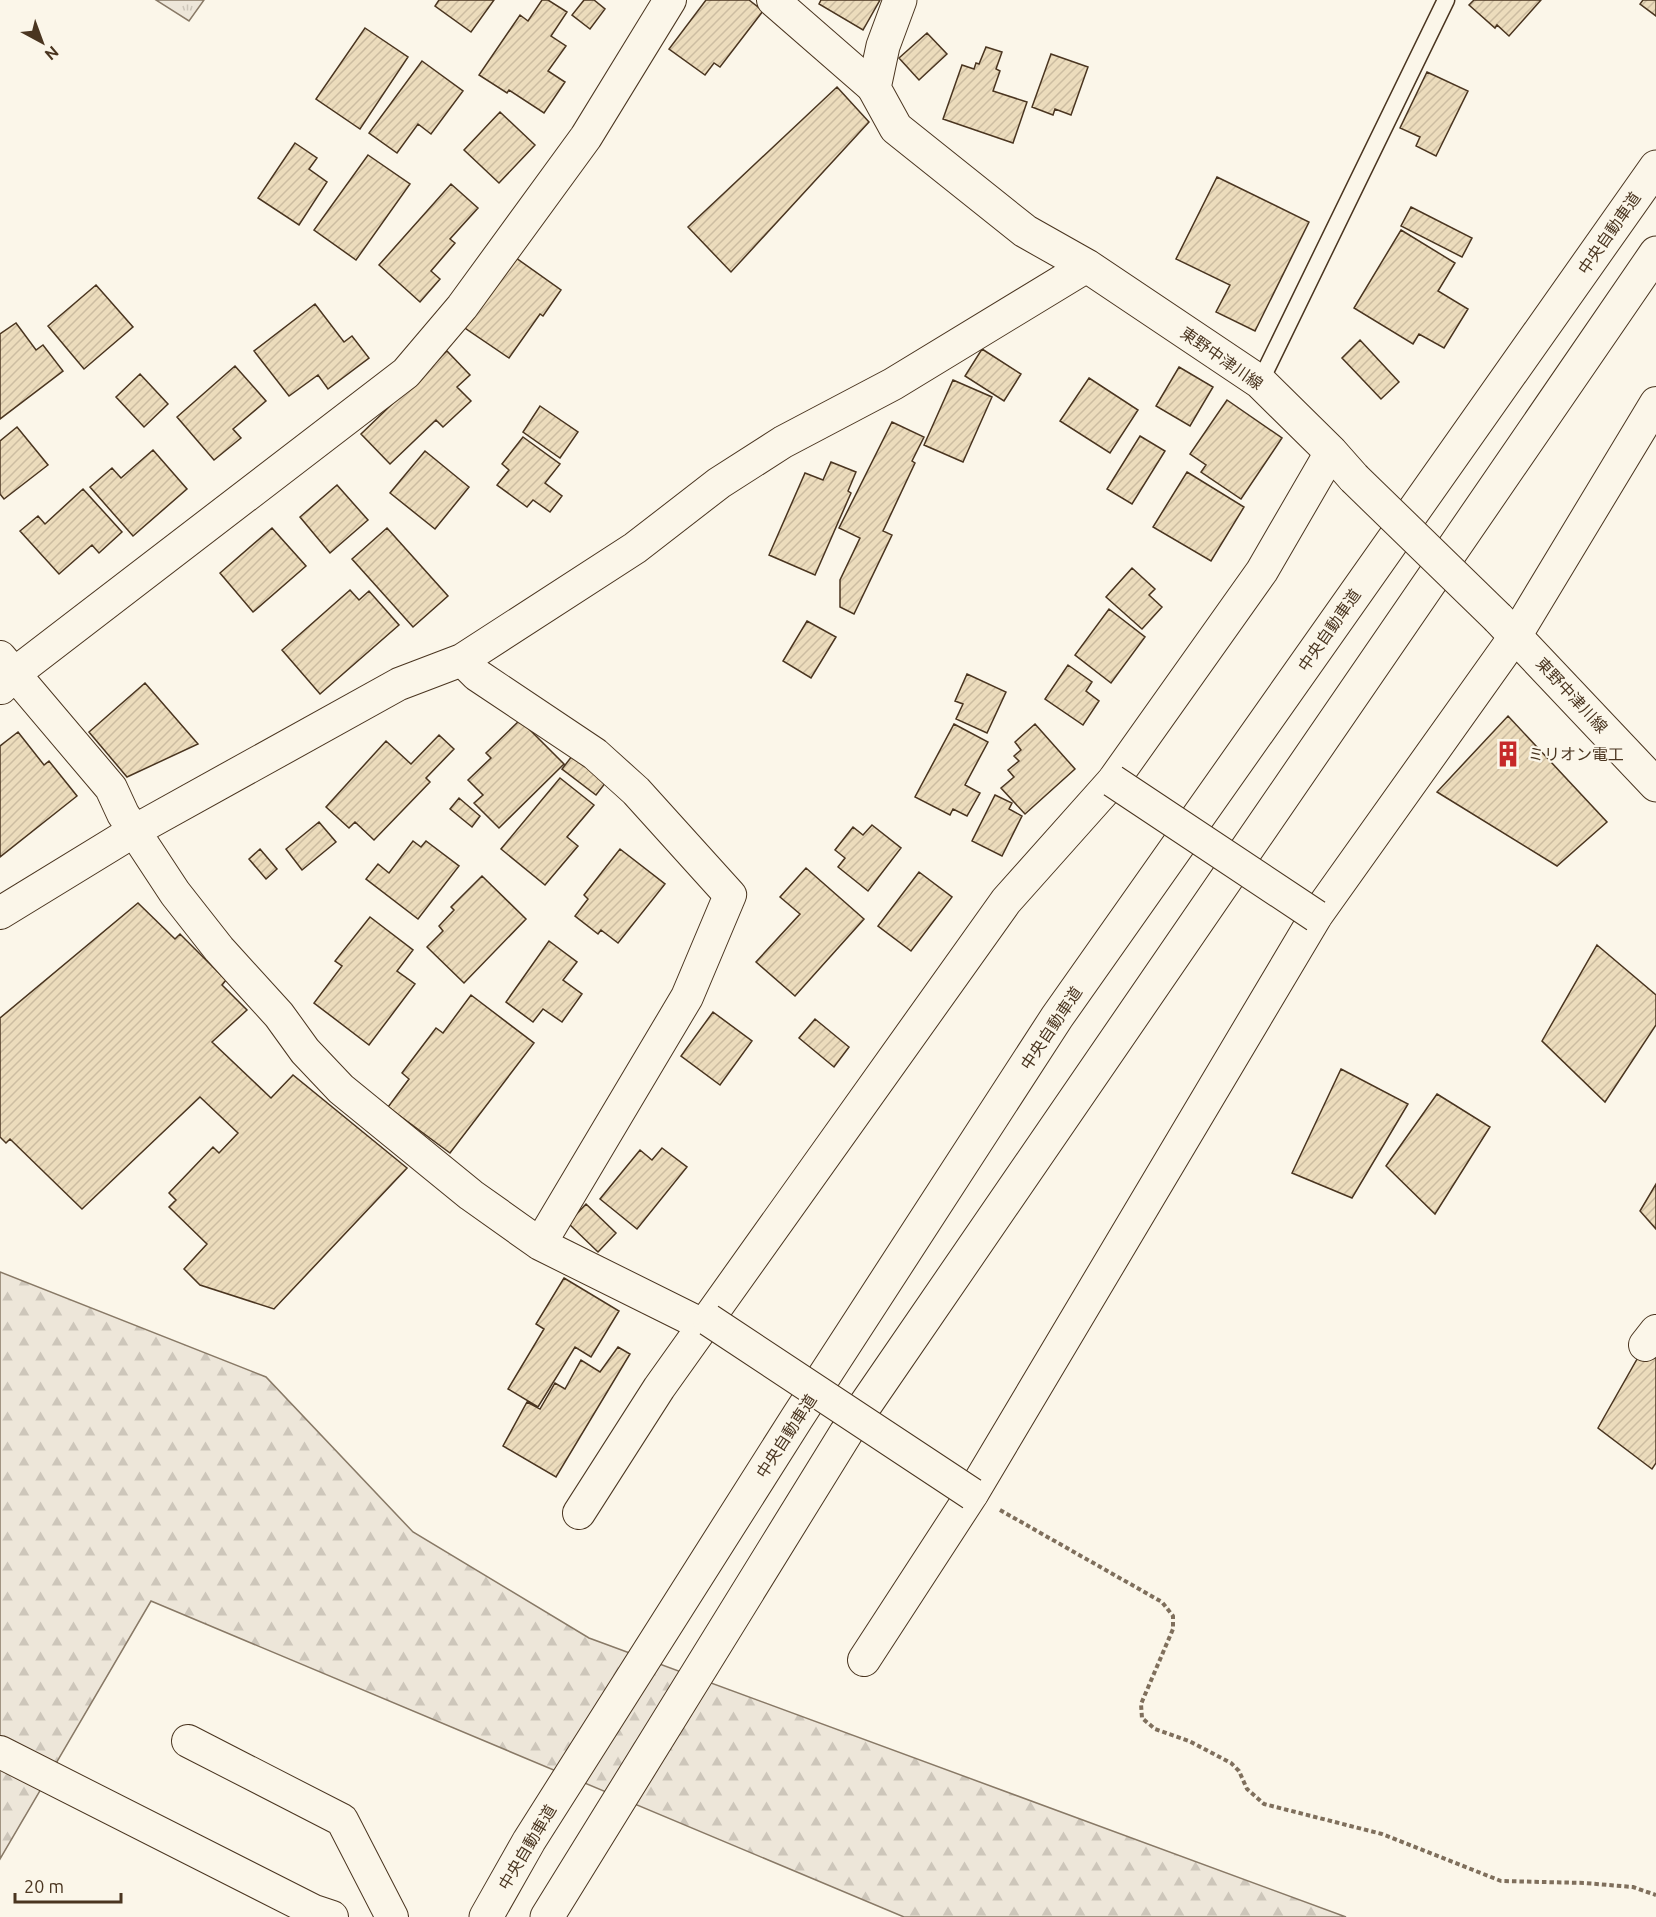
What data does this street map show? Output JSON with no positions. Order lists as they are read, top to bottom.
{
  "streets": {
    "main road": ["中央自動車道", "東野中津川線"]
  },
  "places": {
    "building": ["ミリオン電工"]
  },
  "scale_bar": "20 m",
  "north": "bottom right"
}
